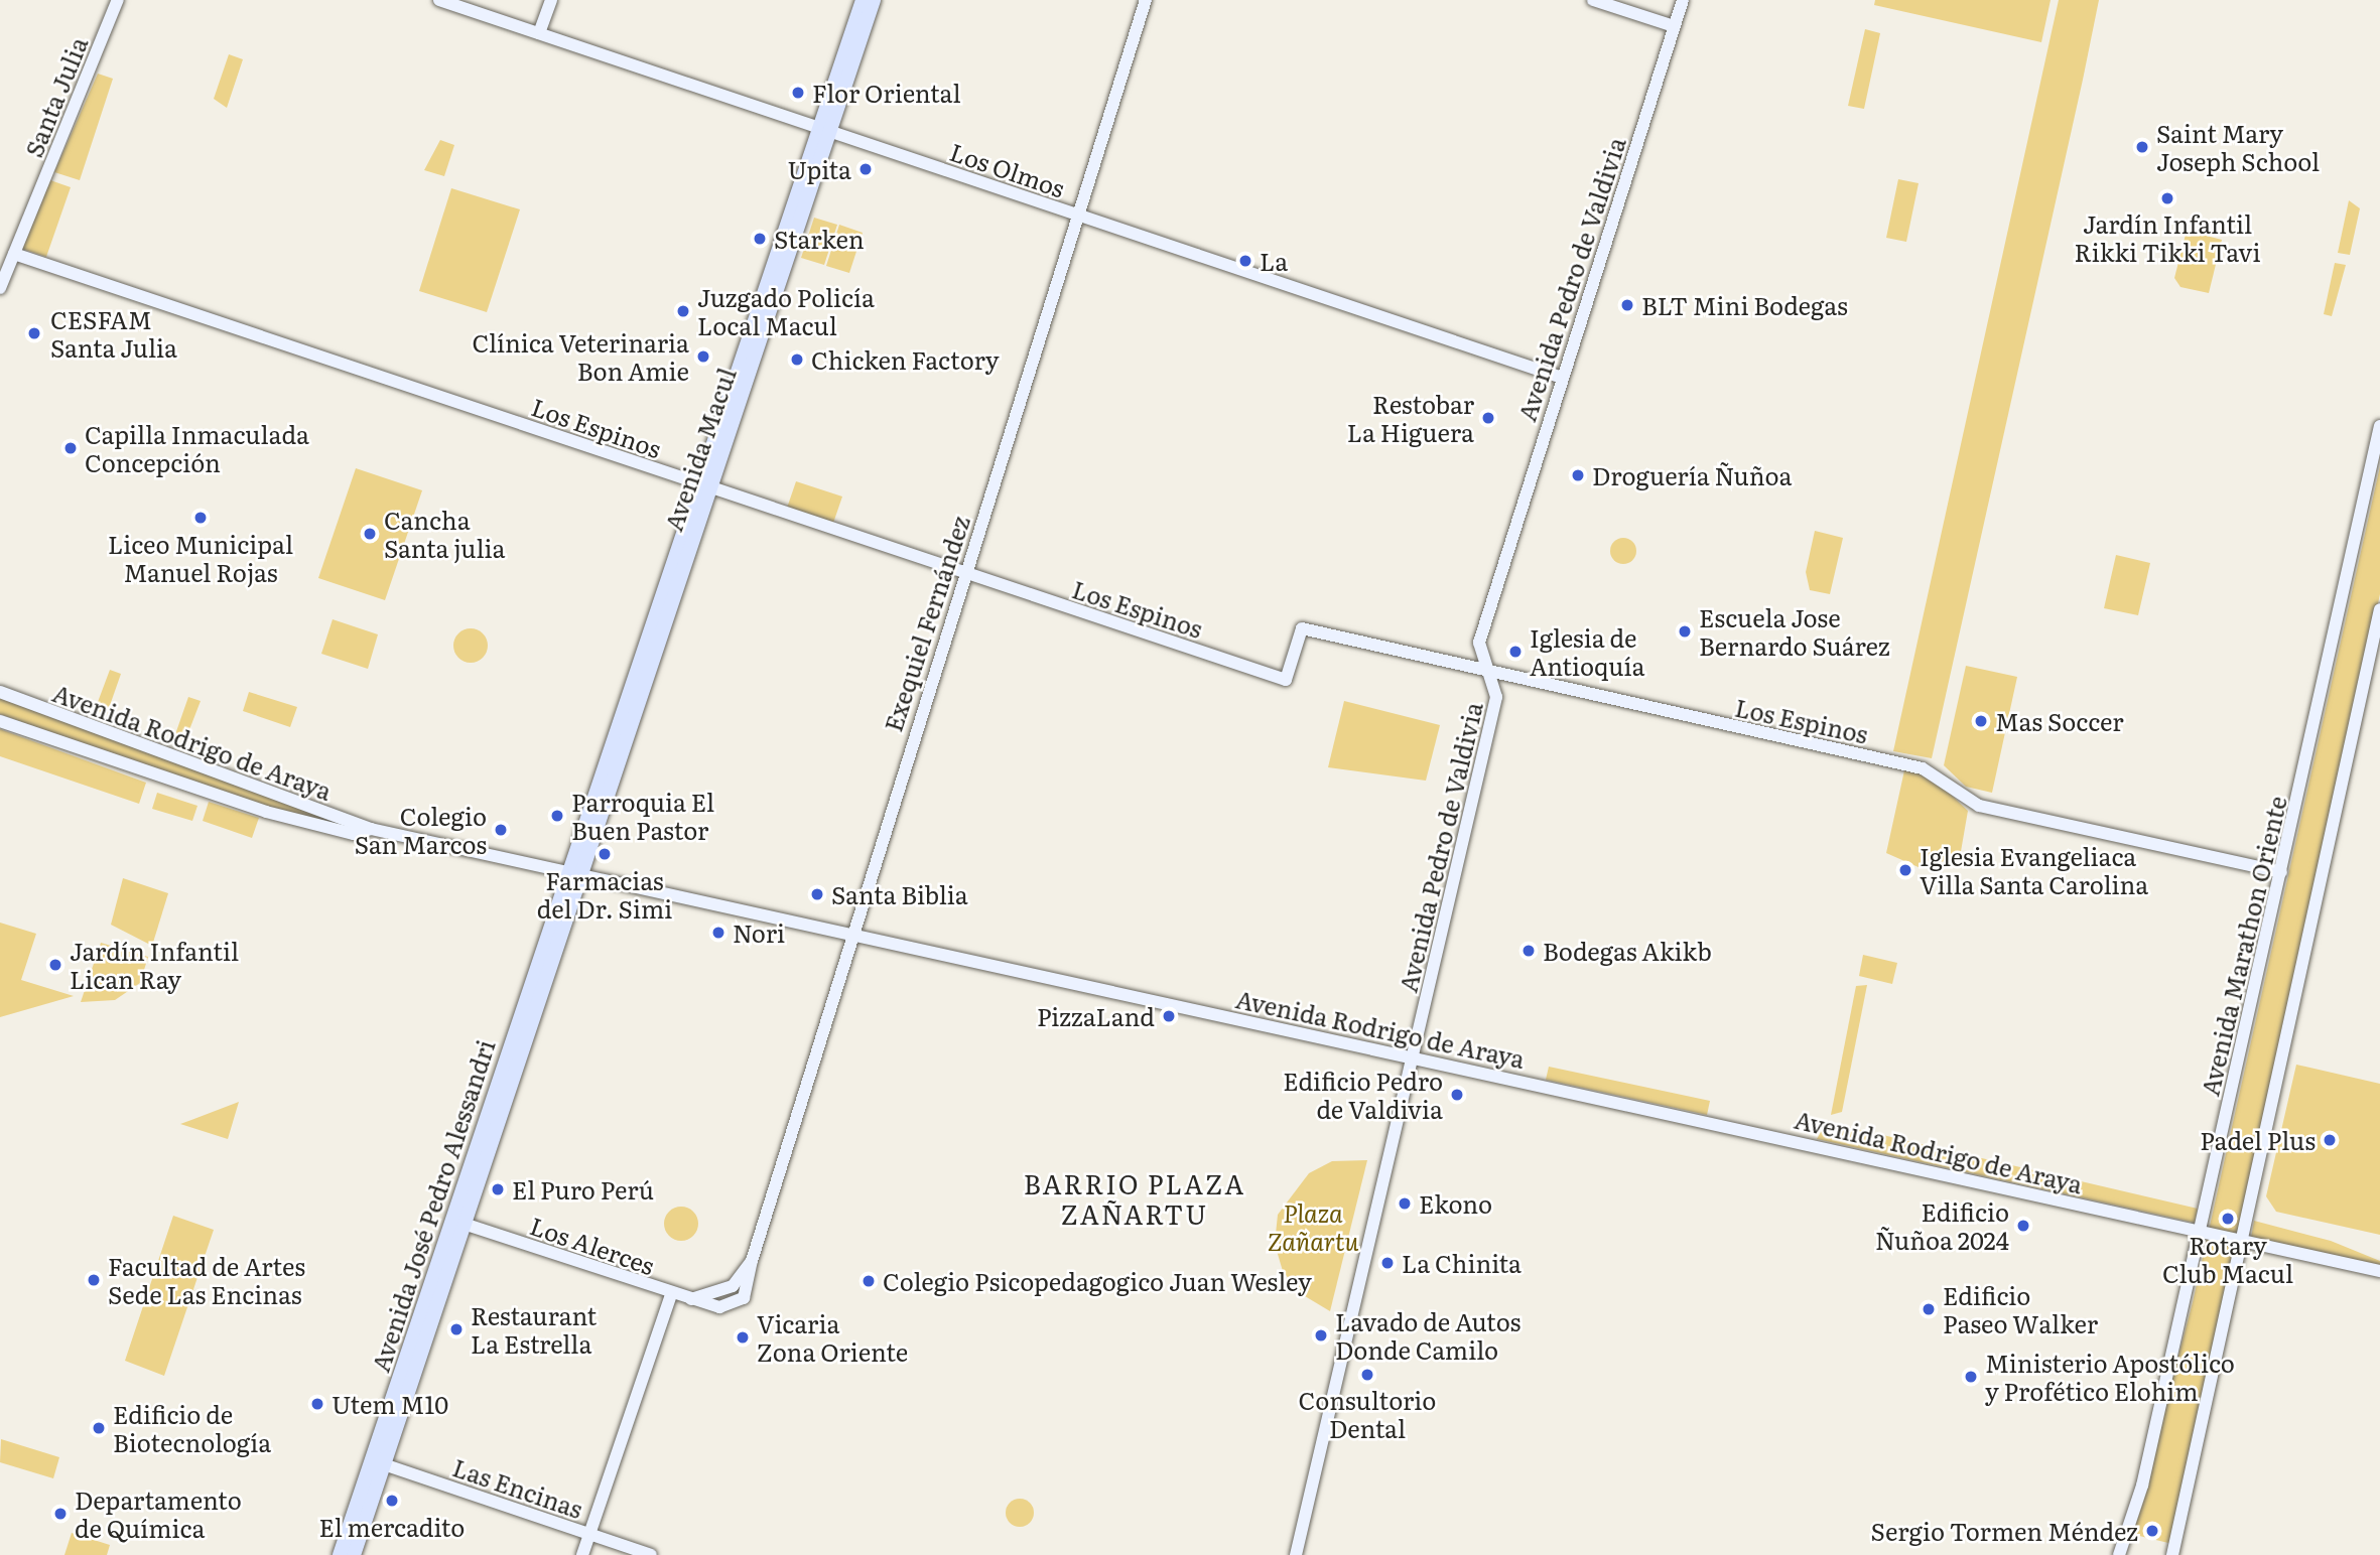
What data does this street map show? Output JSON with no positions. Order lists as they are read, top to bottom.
{
  "streets": {
    "main road": [
      "Santa Julia",
      "Los Olmos",
      "Avenida Pedro de Valdivia",
      "Los Espinos",
      "Avenida Macul",
      "Exequiel Fernández",
      "Avenida Rodrigo de Araya",
      "Avenida Marathon Oriente",
      "Avenida José Pedro Alessandri",
      "Los Alerces",
      "Las Encinas"
    ]
  },
  "crossings": [
    ["Santa Julia", "Los Espinos"],
    ["Los Olmos", "Avenida Pedro de Valdivia"],
    ["Los Olmos", "Avenida Macul"],
    ["Los Olmos", "Exequiel Fernández"],
    ["Avenida Pedro de Valdivia", "Los Espinos"],
    ["Avenida Pedro de Valdivia", "Avenida Rodrigo de Araya"],
    ["Los Espinos", "Avenida Macul"],
    ["Los Espinos", "Exequiel Fernández"],
    ["Los Espinos", "Avenida Marathon Oriente"],
    ["Avenida Macul", "Avenida Rodrigo de Araya"],
    ["Avenida Macul", "Avenida José Pedro Alessandri"],
    ["Exequiel Fernández", "Avenida Rodrigo de Araya"],
    ["Exequiel Fernández", "Los Alerces"],
    ["Avenida Rodrigo de Araya", "Avenida Marathon Oriente"],
    ["Avenida Rodrigo de Araya", "Avenida José Pedro Alessandri"],
    ["Avenida José Pedro Alessandri", "Los Alerces"],
    ["Avenida José Pedro Alessandri", "Las Encinas"]
  ],
  "districts": ["BARRIO PLAZA ZAÑARTU"],
  "parks": ["Plaza Zañartu"],
  "places": [
    "Flor Oriental",
    "Saint Mary Joseph School",
    "Upita",
    "Jardín Infantil Rikki Tikki Tavi",
    "Starken",
    "La",
    "BLT Mini Bodegas",
    "Juzgado Policía Local Macul",
    "CESFAM Santa Julia",
    "Clínica Veterinaria Bon Amie",
    "Chicken Factory",
    "Restobar La Higuera",
    "Capilla Inmaculada Concepción",
    "Droguería Ñuñoa",
    "Liceo Municipal Manuel Rojas",
    "Cancha Santa julia",
    "Escuela Jose Bernardo Suárez",
    "Iglesia de Antioquía",
    "Mas Soccer",
    "Parroquia El Buen Pastor",
    "Colegio San Marcos",
    "Farmacias del Dr. Simi",
    "Iglesia Evangeliaca Villa Santa Carolina",
    "Santa Biblia",
    "Nori",
    "Bodegas Akikb",
    "Jardín Infantil Lican Ray",
    "PizzaLand",
    "Edificio Pedro de Valdivia",
    "Padel Plus",
    "El Puro Perú",
    "Ekono",
    "Rotary Club Macul",
    "Edificio Ñuñoa 2024",
    "La Chinita",
    "Facultad de Artes Sede Las Encinas",
    "Colegio Psicopedagogico Juan Wesley",
    "Edificio Paseo Walker",
    "Restaurant La Estrella",
    "Lavado de Autos Donde Camilo",
    "Vicaria Zona Oriente",
    "Consultorio Dental",
    "Ministerio Apostólico y Profético Elohim",
    "Utem M10",
    "Edificio de Biotecnología",
    "El mercadito",
    "Departamento de Química",
    "Sergio Tormen Méndez"
  ]
}
